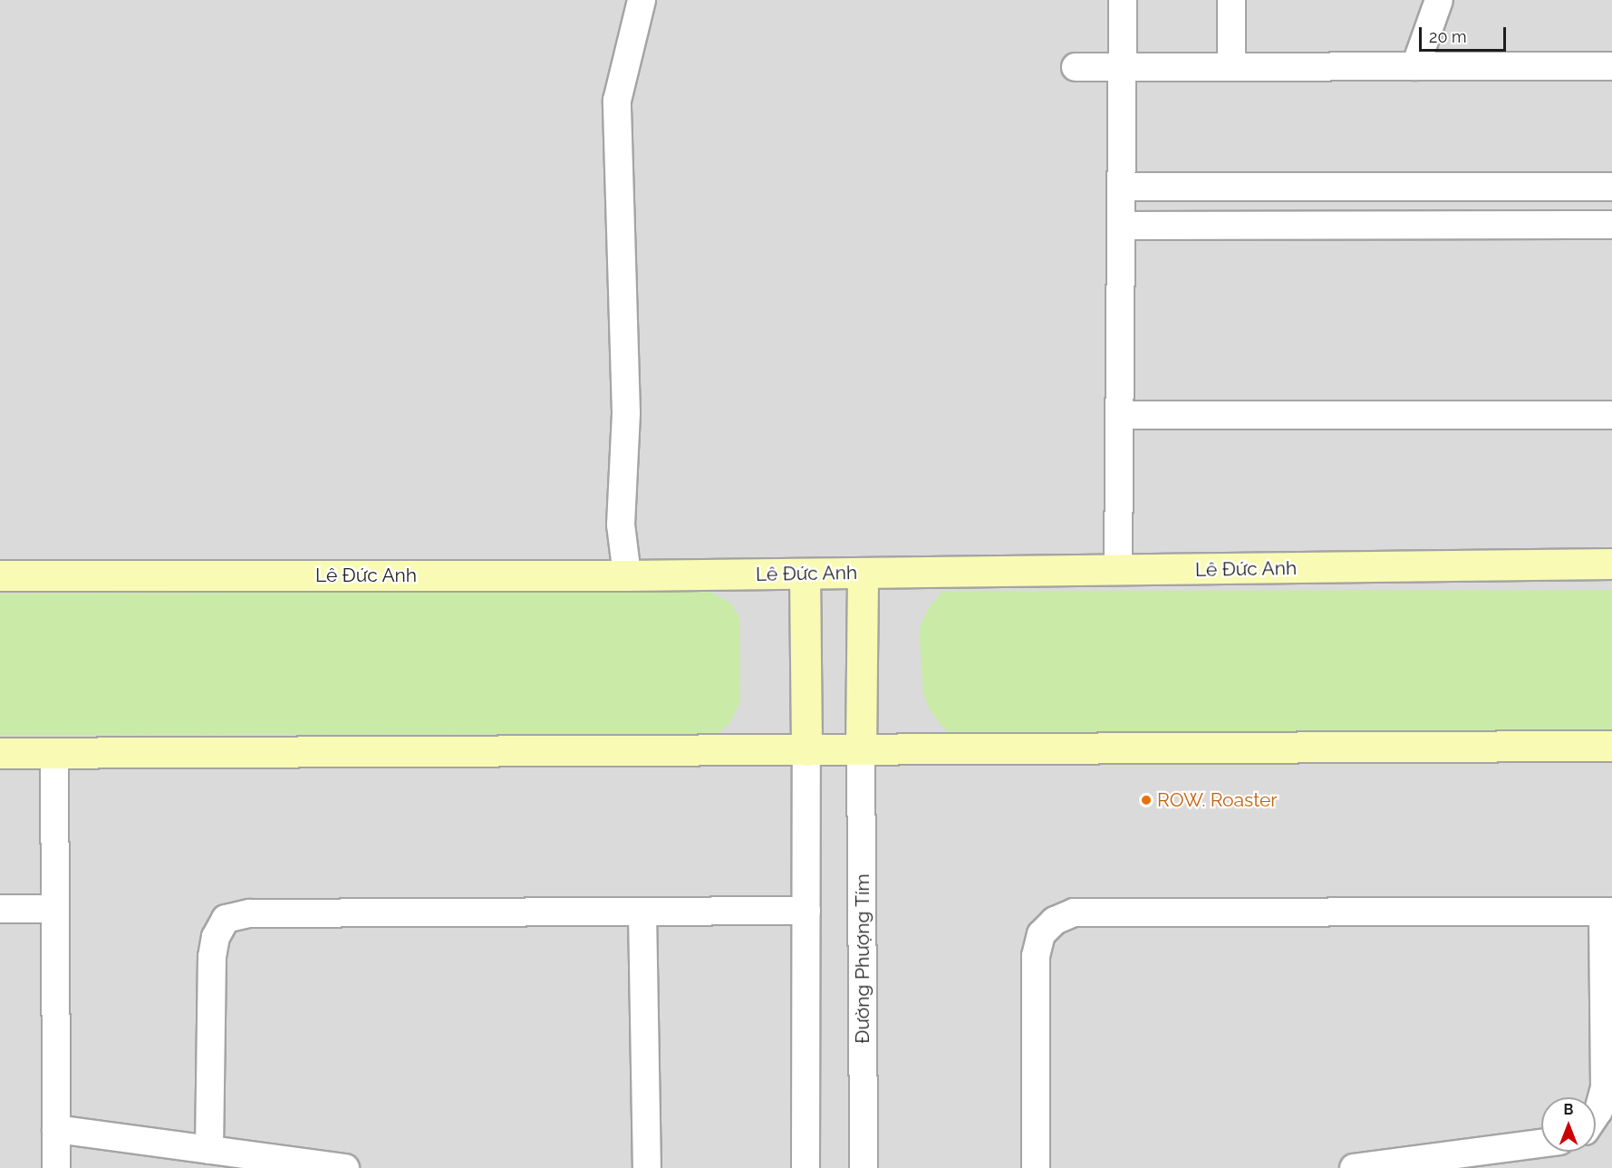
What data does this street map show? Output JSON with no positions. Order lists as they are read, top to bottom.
{
  "streets": {
    "street": ["Lê Đức Anh", "Đường Phượng Tím"]
  },
  "places": ["ROW. Roaster"],
  "scale_bar": "20 m",
  "north": "top"
}
